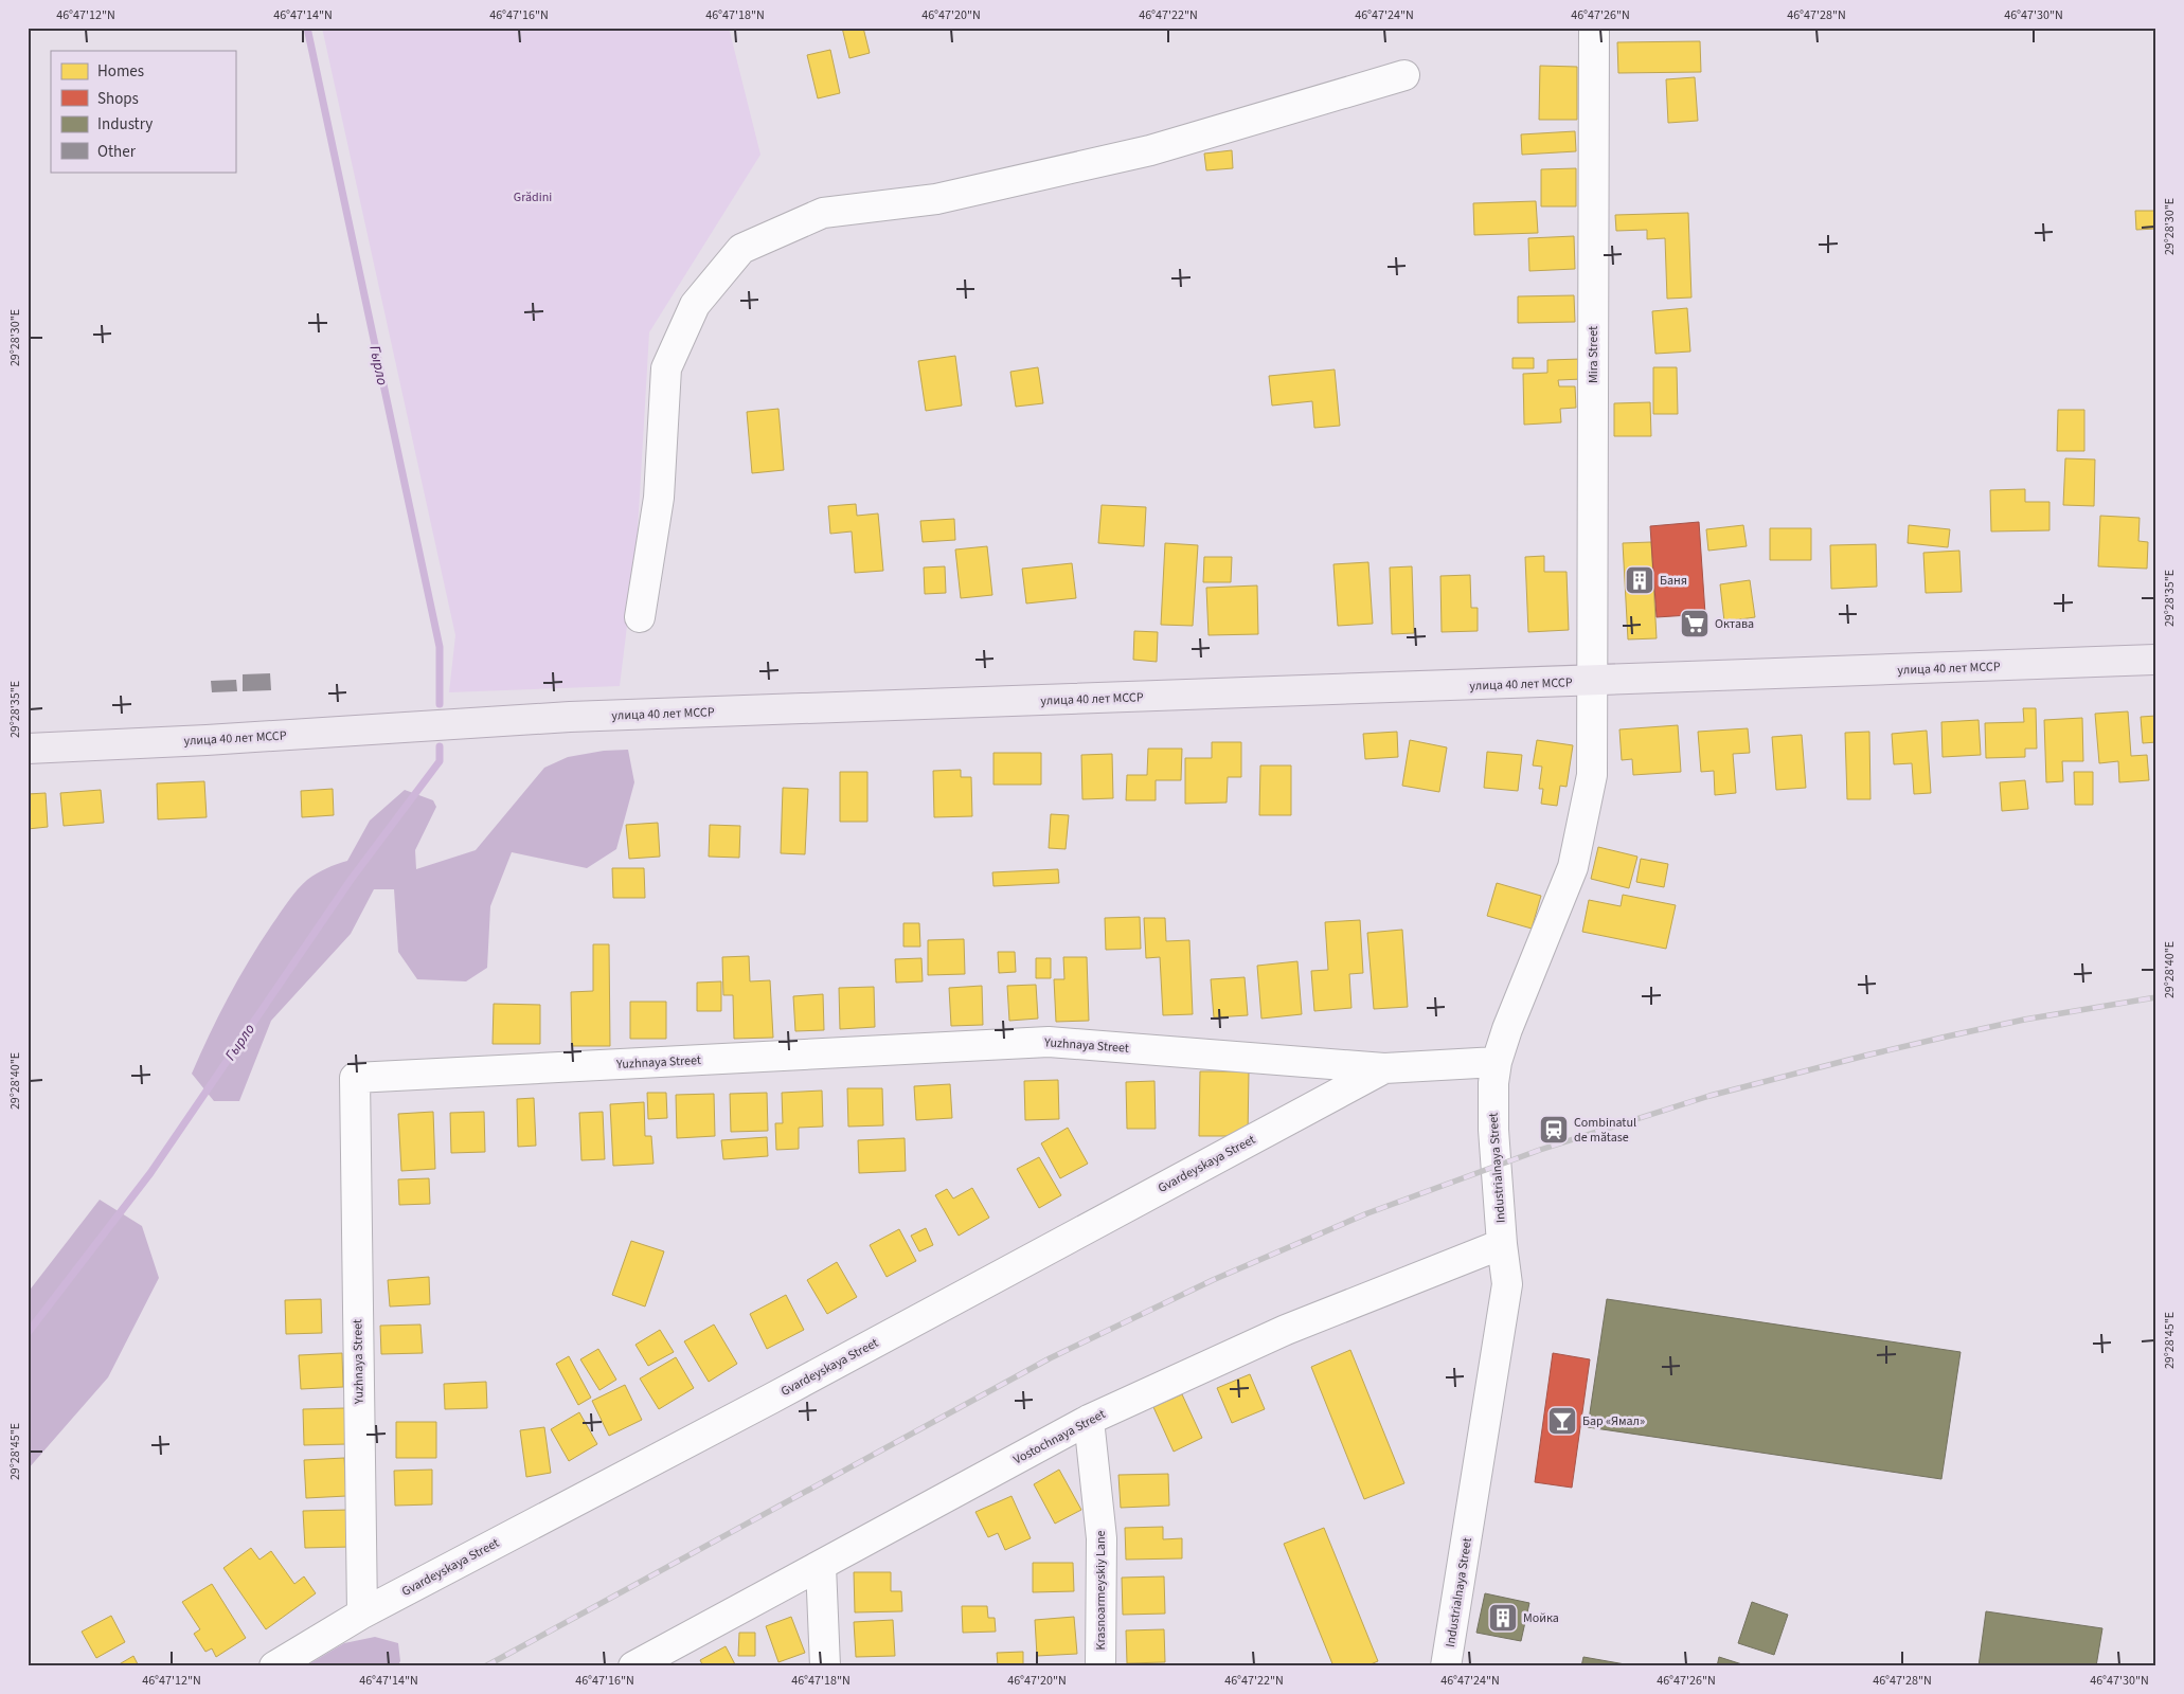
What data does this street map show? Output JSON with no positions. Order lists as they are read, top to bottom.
{
  "streets": {
    "main road": ["улица 40 лет МССР"],
    "street": [
      "Mira Street",
      "Yuzhnaya Street",
      "Gvardeyskaya Street",
      "Industrialnaya Street",
      "Vostochnaya Street",
      "Krasnoarmeyskiy Lane"
    ]
  },
  "crossings": [
    ["Mira Street", "улица 40 лет МССР"],
    ["Mira Street", "Industrialnaya Street"],
    ["улица 40 лет МССР", "Industrialnaya Street"],
    ["Yuzhnaya Street", "Gvardeyskaya Street"],
    ["Yuzhnaya Street", "Industrialnaya Street"],
    ["Industrialnaya Street", "Vostochnaya Street"],
    ["Vostochnaya Street", "Krasnoarmeyskiy Lane"]
  ],
  "water": ["Гырло"],
  "parks": ["Grădini"],
  "places": {
    "building": ["Баня", "Мойка"],
    "supermarket": ["Октава"],
    "station": ["Combinatul de mătase"],
    "bar": ["Бар «Ямал»"]
  },
  "legend": [
    "Homes",
    "Shops",
    "Industry",
    "Other"
  ],
  "coordinates": [
    "46°47'12\"N",
    "46°47'14\"N",
    "46°47'16\"N",
    "46°47'18\"N",
    "46°47'20\"N",
    "46°47'22\"N",
    "46°47'24\"N",
    "46°47'26\"N",
    "46°47'28\"N",
    "46°47'30\"N",
    "29°28'30\"E",
    "29°28'35\"E",
    "29°28'40\"E",
    "29°28'45\"E"
  ]
}
